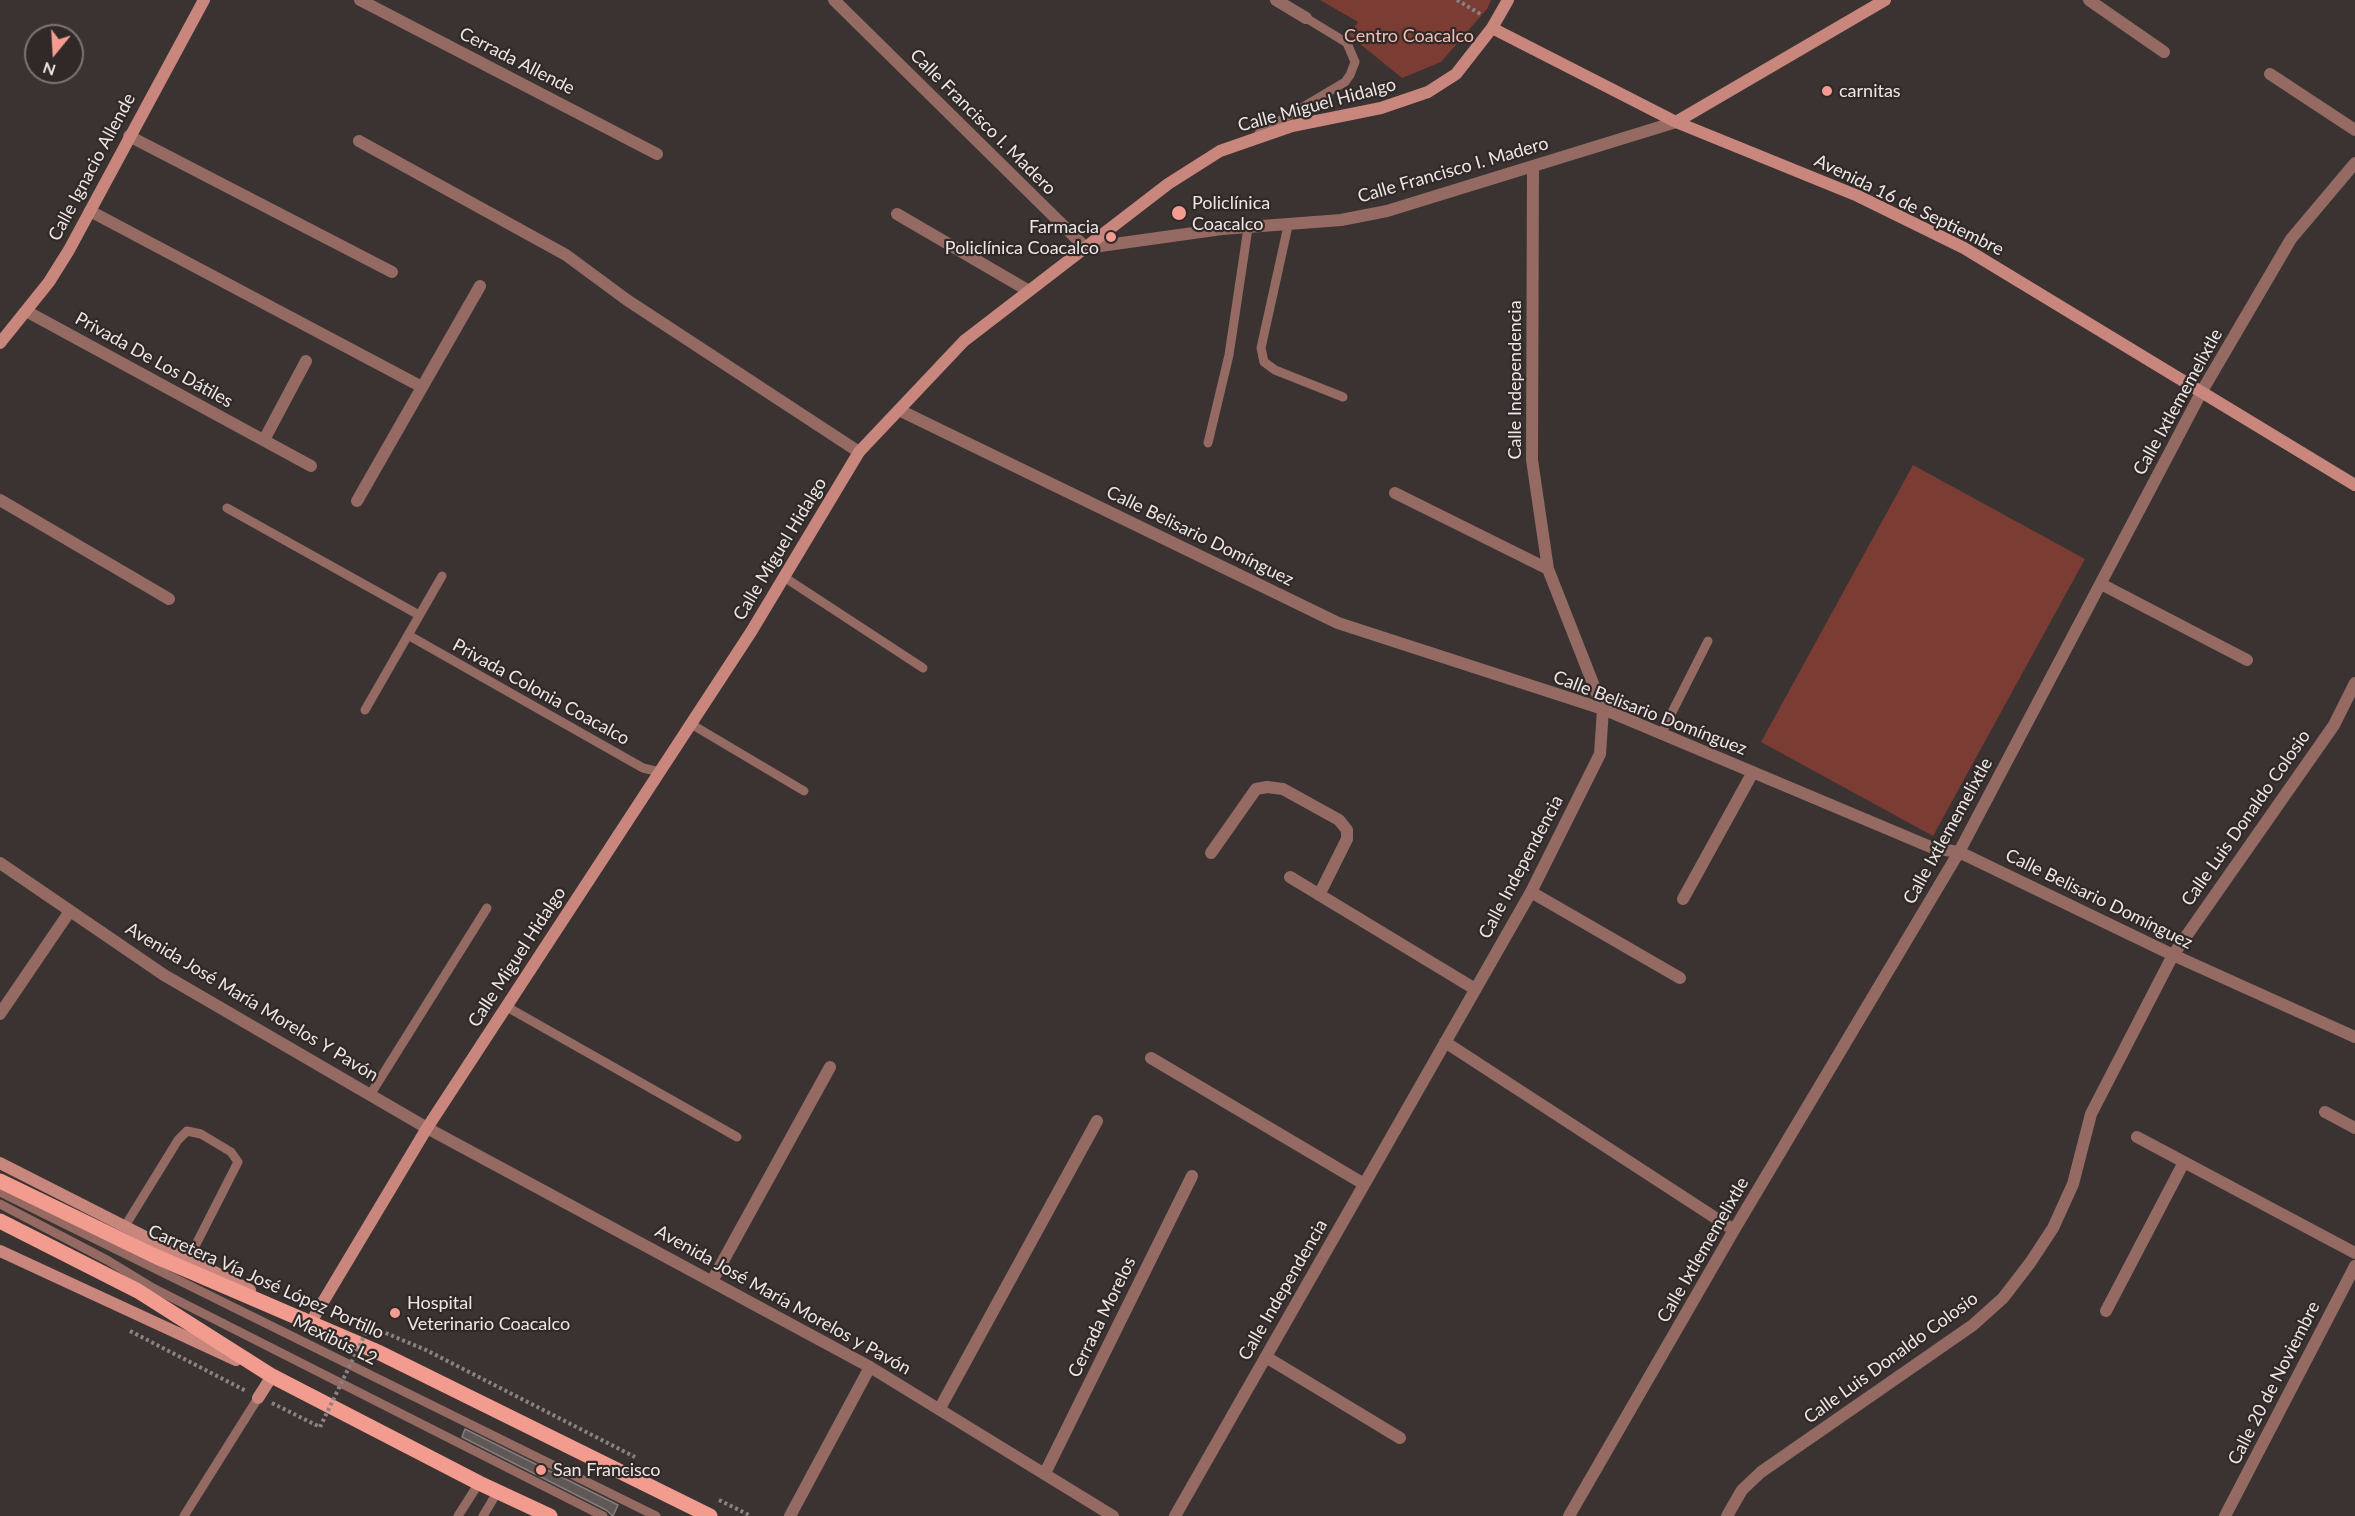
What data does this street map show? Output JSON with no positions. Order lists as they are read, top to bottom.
{
  "streets": {
    "main road": [
      "Calle Miguel Hidalgo",
      "Calle Ignacio Allende",
      "Avenida 16 de Septiembre",
      "Carretera Vía José López Portillo"
    ],
    "street": [
      "Cerrada Allende",
      "Calle Francisco I. Madero",
      "Privada De Los Dátiles",
      "Calle Independencia",
      "Calle Ixtlememelixtle",
      "Calle Belisario Domínguez",
      "Calle Luis Donaldo Colosio",
      "Avenida José María Morelos Y Pavón",
      "Avenida José María Morelos y Pavón",
      "Cerrada Morelos",
      "Calle 20 de Noviembre"
    ],
    "lane": ["Privada Colonia Coacalco", "Mexibús L2"]
  },
  "crossings": [
    ["Calle Miguel Hidalgo", "Calle Francisco I. Madero"],
    ["Calle Miguel Hidalgo", "Avenida 16 de Septiembre"],
    ["Calle Miguel Hidalgo", "Calle Belisario Domínguez"],
    ["Calle Miguel Hidalgo", "Privada Colonia Coacalco"],
    ["Calle Miguel Hidalgo", "Avenida José María Morelos Y Pavón"],
    ["Calle Miguel Hidalgo", "Carretera Vía José López Portillo"],
    ["Calle Miguel Hidalgo", "Avenida José María Morelos y Pavón"],
    ["Calle Francisco I. Madero", "Avenida 16 de Septiembre"],
    ["Calle Francisco I. Madero", "Calle Independencia"],
    ["Calle Ignacio Allende", "Privada De Los Dátiles"],
    ["Avenida 16 de Septiembre", "Calle Ixtlememelixtle"],
    ["Calle Independencia", "Calle Belisario Domínguez"],
    ["Calle Ixtlememelixtle", "Calle Belisario Domínguez"],
    ["Calle Belisario Domínguez", "Calle Luis Donaldo Colosio"],
    ["Avenida José María Morelos Y Pavón", "Avenida José María Morelos y Pavón"],
    ["Carretera Vía José López Portillo", "Mexibús L2"],
    ["Avenida José María Morelos y Pavón", "Cerrada Morelos"]
  ],
  "parks": ["Centro Coacalco"],
  "places": [
    "carnitas",
    "Policlínica Coacalco",
    "Farmacia Policlínica Coacalco",
    "Hospital Veterinario Coacalco",
    "San Francisco"
  ],
  "north": "bottom"
}
